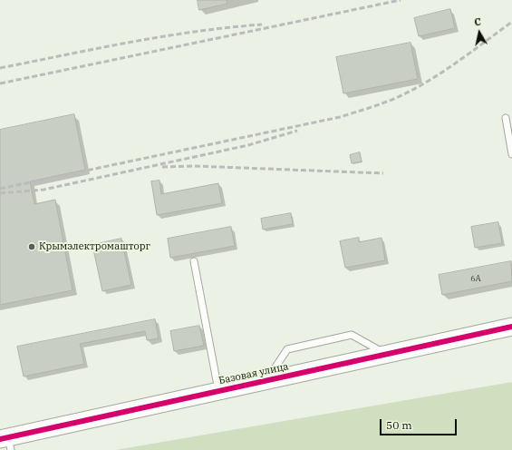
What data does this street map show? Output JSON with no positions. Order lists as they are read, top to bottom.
{
  "streets": {
    "street": ["Базовая улица"]
  },
  "places": ["Крымэлектромашторг"],
  "house_numbers": ["6А"],
  "scale_bar": "50 m",
  "north": "top"
}
